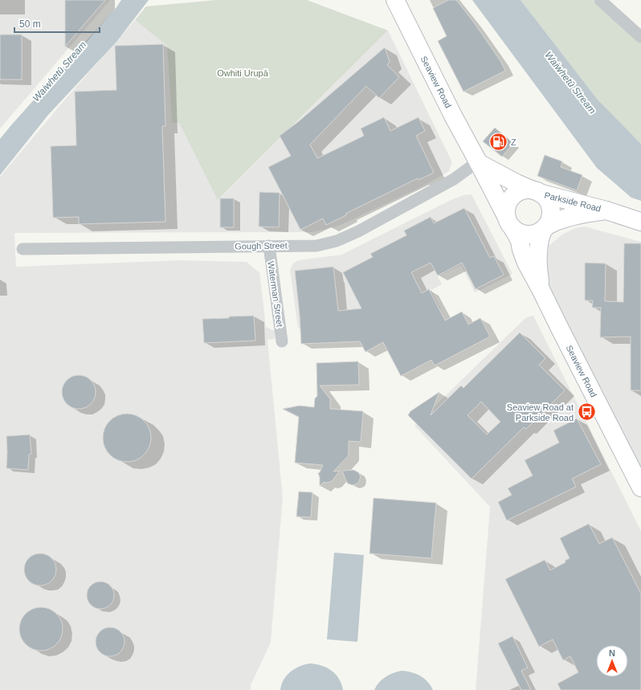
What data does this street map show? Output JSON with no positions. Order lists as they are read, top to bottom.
{
  "streets": {
    "main road": ["Seaview Road", "Parkside Road"],
    "street": ["Gough Street", "Waterman Street"]
  },
  "crossings": [
    ["Seaview Road", "Parkside Road"],
    ["Seaview Road", "Gough Street"],
    ["Gough Street", "Waterman Street"]
  ],
  "water": ["Waiwhetū Stream"],
  "parks": ["Owhiti Urupā"],
  "places": {
    "fuel station": ["Z"],
    "bus stop": ["Seaview Road at Parkside Road"]
  },
  "scale_bar": "50 m",
  "north": "top"
}
